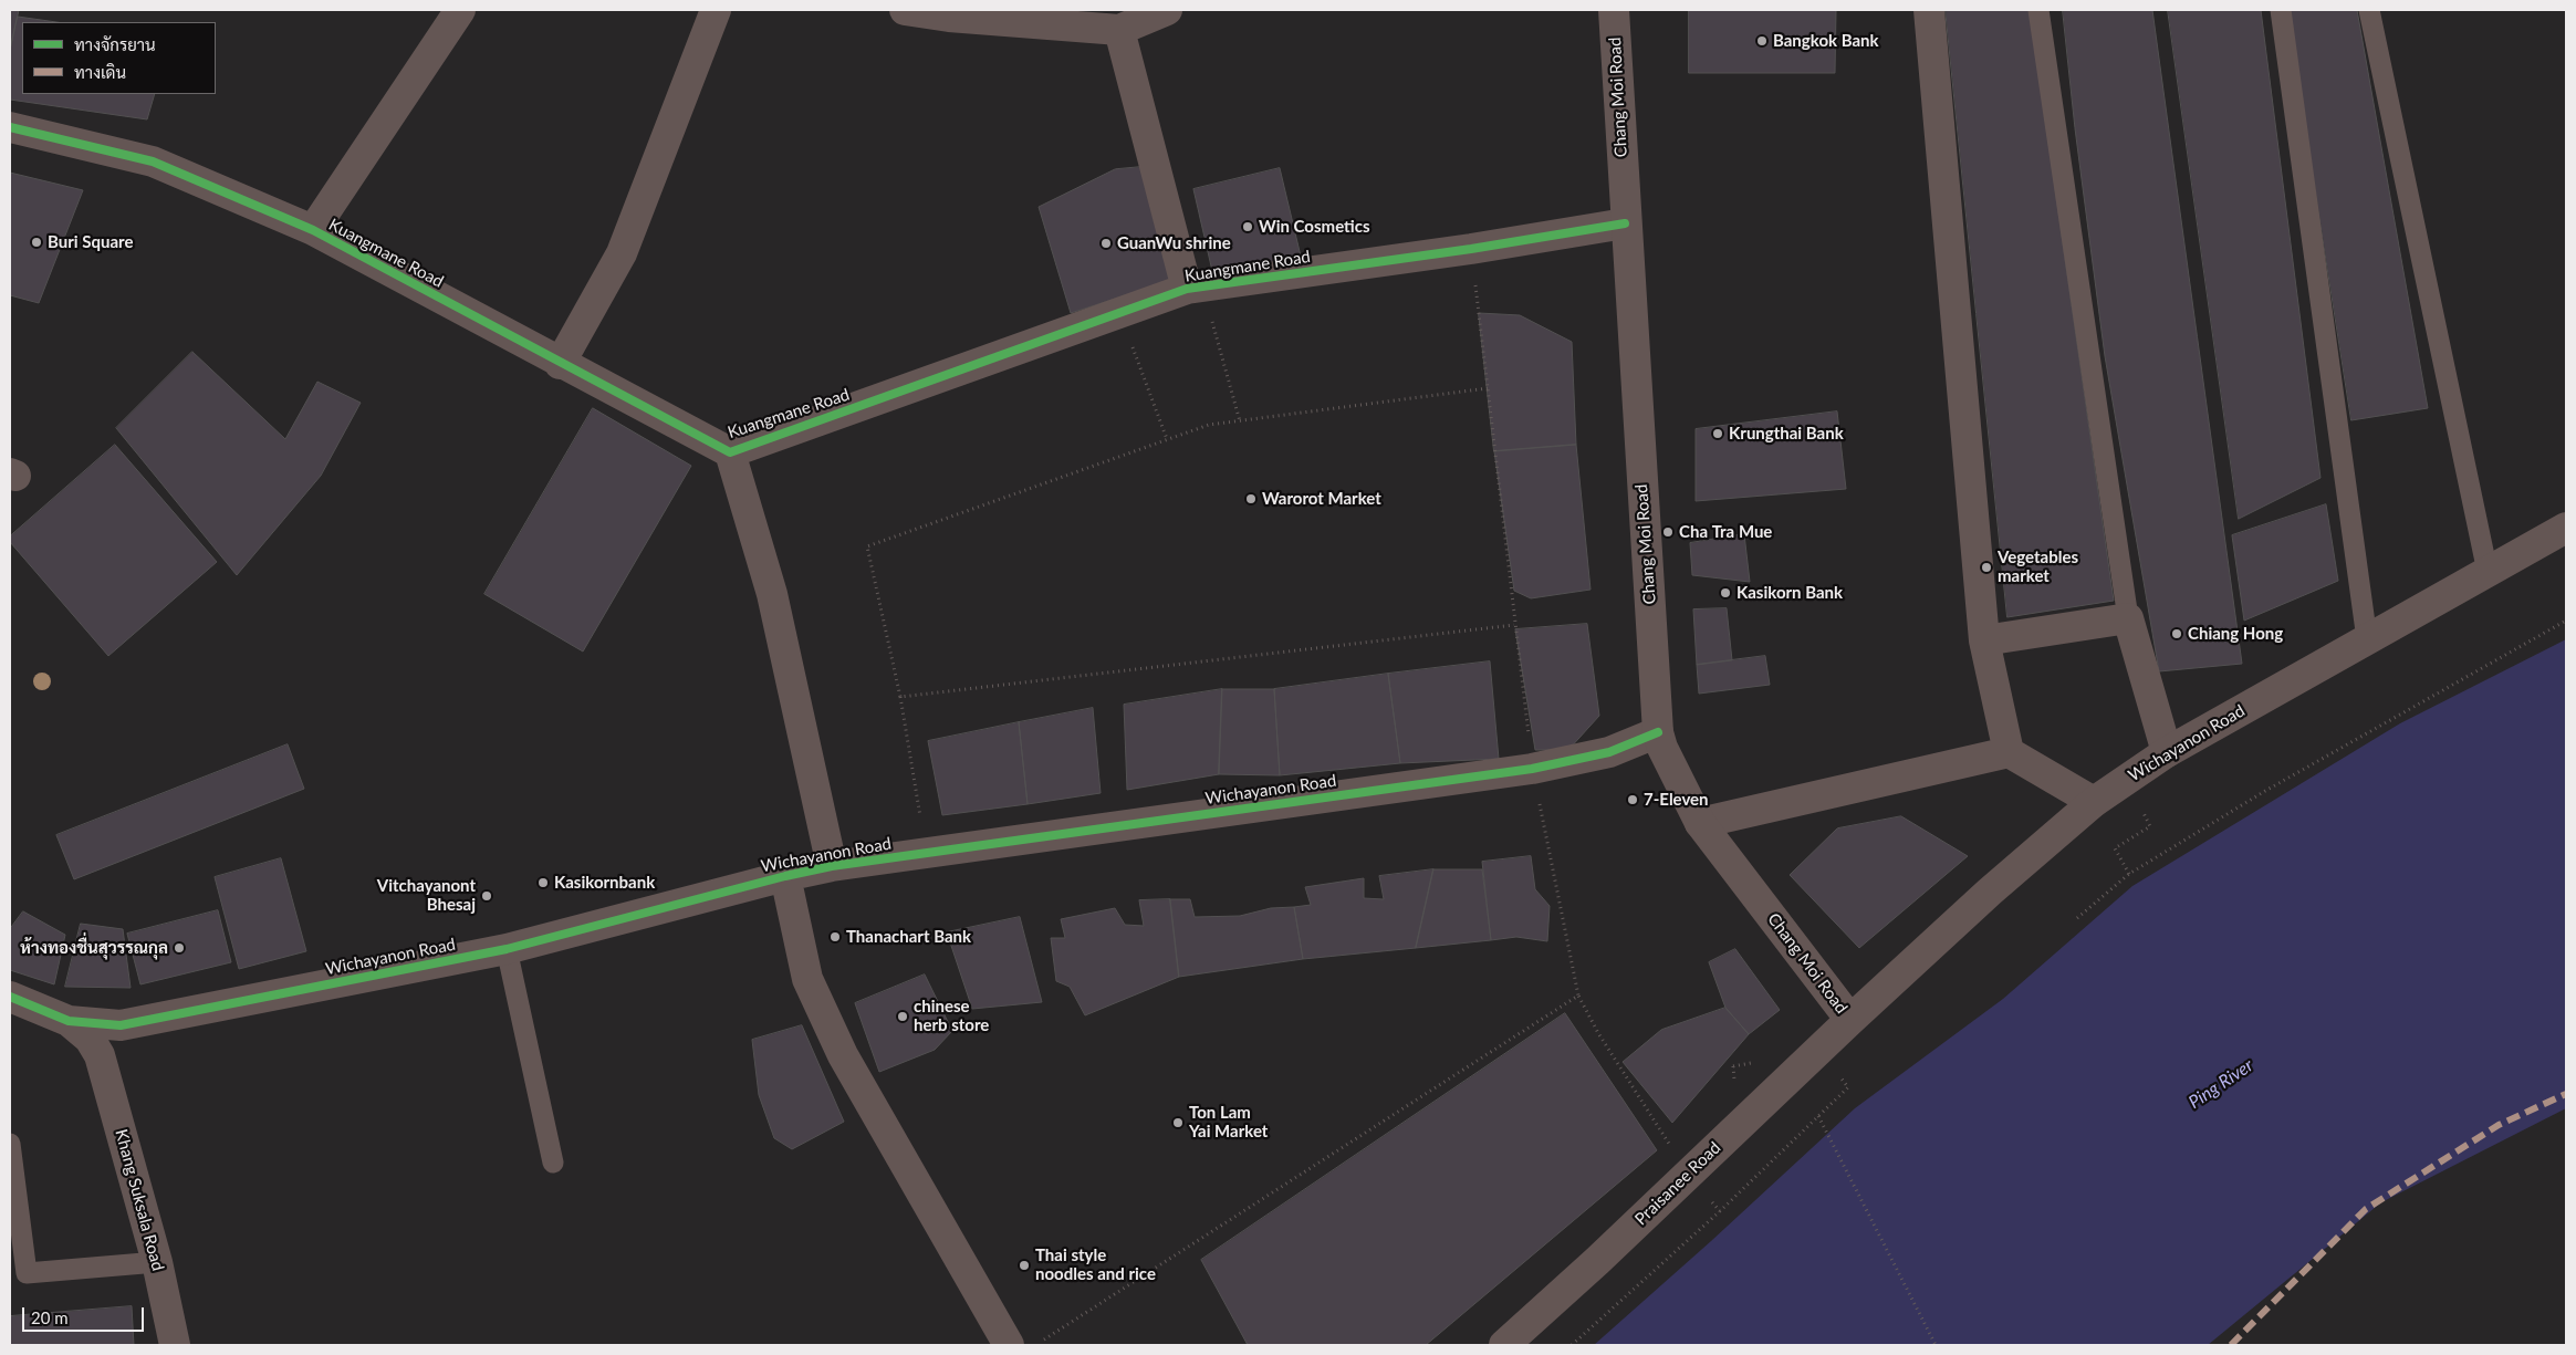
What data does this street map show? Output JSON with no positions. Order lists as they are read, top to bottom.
{
  "streets": {
    "street": [
      "Chang Moi Road",
      "Kuangmane Road",
      "Wichayanon Road",
      "Praisanee Road",
      "Khang Suksala Road"
    ]
  },
  "crossings": [
    ["Chang Moi Road", "Kuangmane Road"],
    ["Chang Moi Road", "Wichayanon Road"],
    ["Chang Moi Road", "Praisanee Road"],
    ["Wichayanon Road", "Praisanee Road"]
  ],
  "water": ["Ping River"],
  "places": [
    "Bangkok Bank",
    "Win Cosmetics",
    "Buri Square",
    "GuanWu shrine",
    "Krungthai Bank",
    "Warorot Market",
    "Cha Tra Mue",
    "Vegetables market",
    "Kasikorn Bank",
    "Chiang Hong",
    "7-Eleven",
    "Kasikornbank",
    "Vitchayanont Bhesaj",
    "Thanachart Bank",
    "ห้างทองชื่นสุวรรณกุล",
    "chinese herb store",
    "Ton Lam Yai Market",
    "Thai style noodles and rice"
  ],
  "legend": ["ทางจักรยาน", "ทางเดิน"],
  "scale_bar": "20 m"
}
